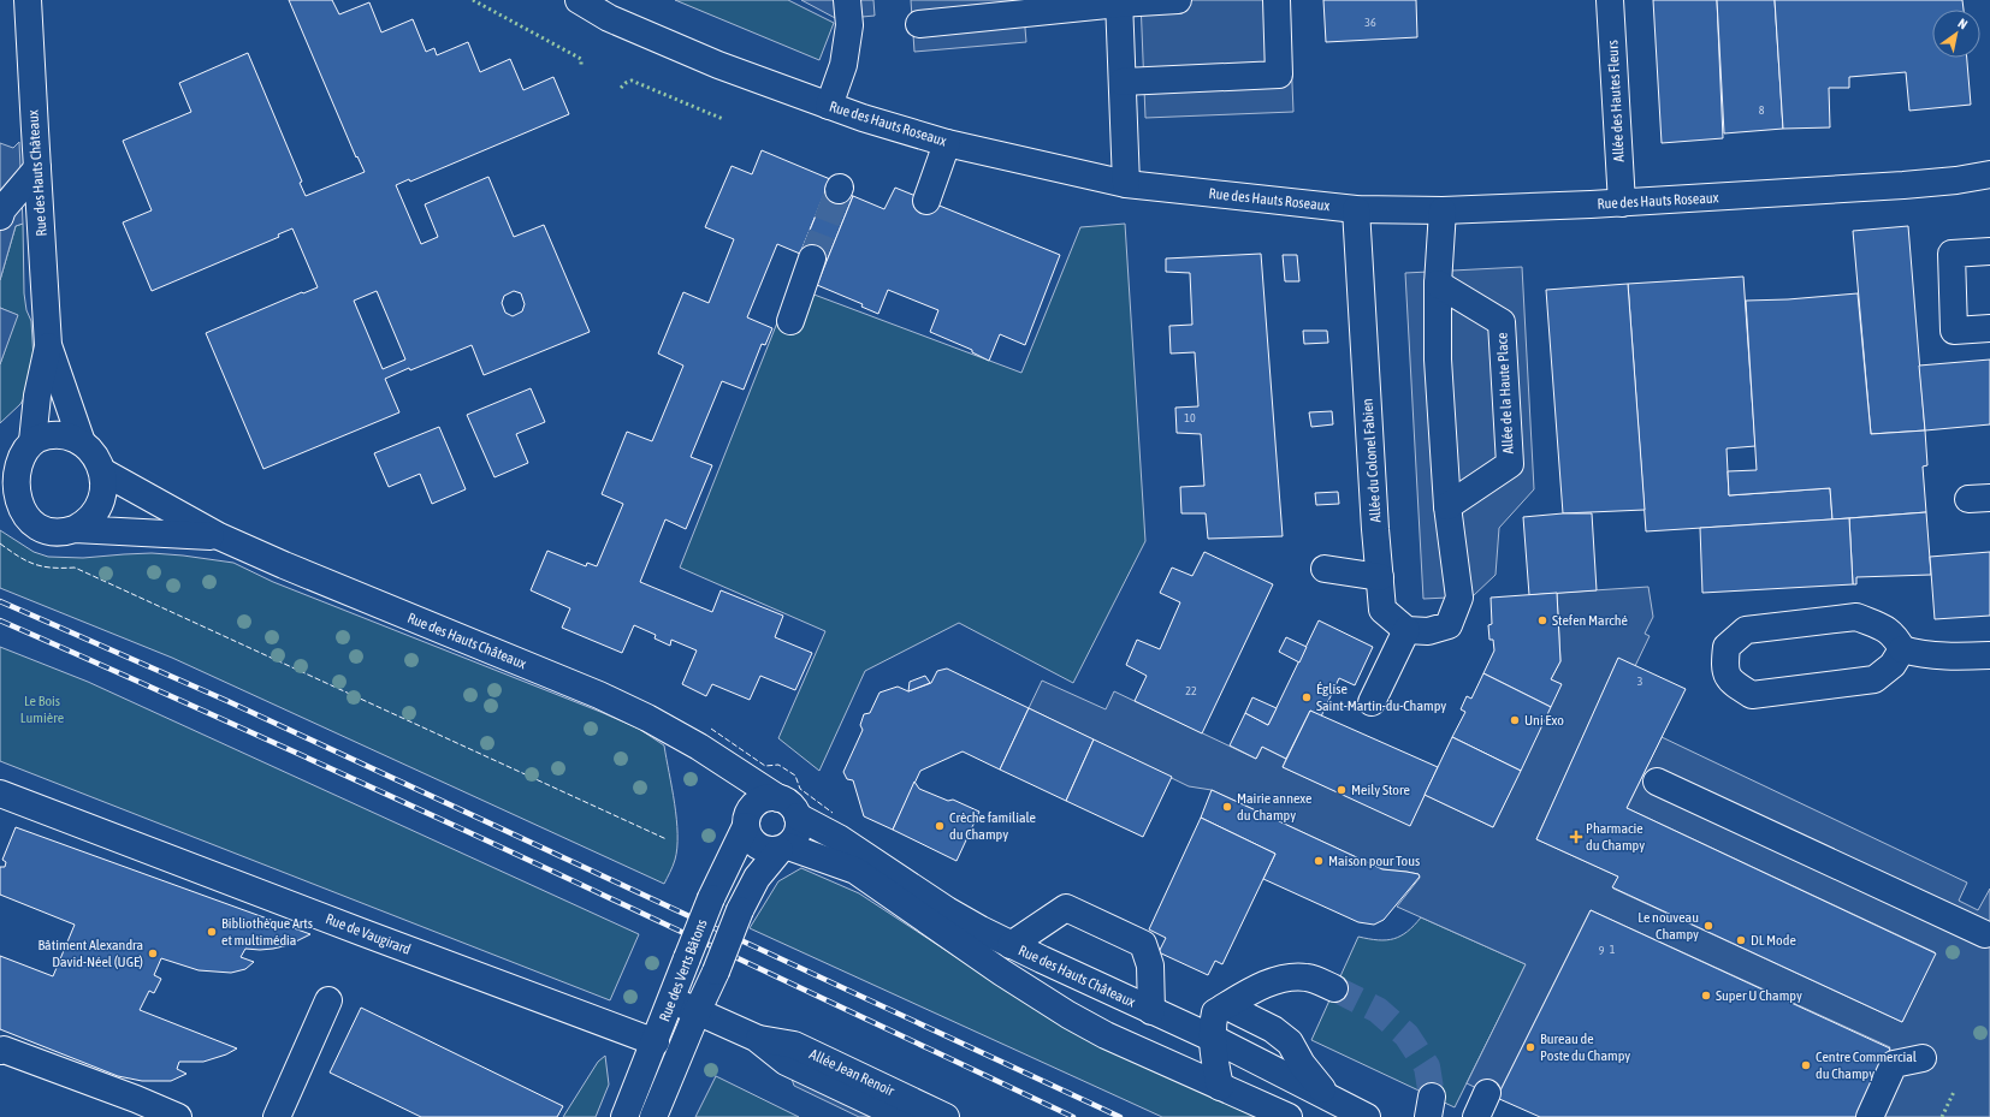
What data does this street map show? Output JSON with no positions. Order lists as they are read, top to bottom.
{
  "streets": {
    "street": [
      "Allée des Hautes Fleurs",
      "Rue des Hauts Roseaux",
      "Rue des Hauts Châteaux",
      "Allée de la Haute Place",
      "Allée du Colonel Fabien",
      "Rue de Vaugirard",
      "Rue des Verts Bâtons",
      "Allée Jean Renoir"
    ]
  },
  "crossings": [
    ["Allée des Hautes Fleurs", "Rue des Hauts Roseaux"],
    ["Rue des Hauts Roseaux", "Allée du Colonel Fabien"],
    ["Rue des Hauts Châteaux", "Rue des Verts Bâtons"],
    ["Rue de Vaugirard", "Rue des Verts Bâtons"],
    ["Rue des Verts Bâtons", "Allée Jean Renoir"]
  ],
  "parks": ["Le Bois Lumière"],
  "places": {
    "other": [
      "Stefen Marché",
      "Église Saint-Martin-du-Champy",
      "Uni Exo",
      "Meily Store",
      "Mairie annexe du Champy",
      "Crèche familiale du Champy",
      "Maison pour Tous",
      "Le nouveau Champy",
      "Bibliothèque Arts et multimédia",
      "DL Mode",
      "Bâtiment Alexandra David-Néel (UGE)",
      "Super U Champy",
      "Bureau de Poste du Champy",
      "Centre Commercial du Champy"
    ],
    "health": ["Pharmacie du Champy"]
  },
  "house_numbers": [
    "36",
    "8",
    "10",
    "3",
    "22",
    "1",
    "9"
  ],
  "north": "top right"
}
